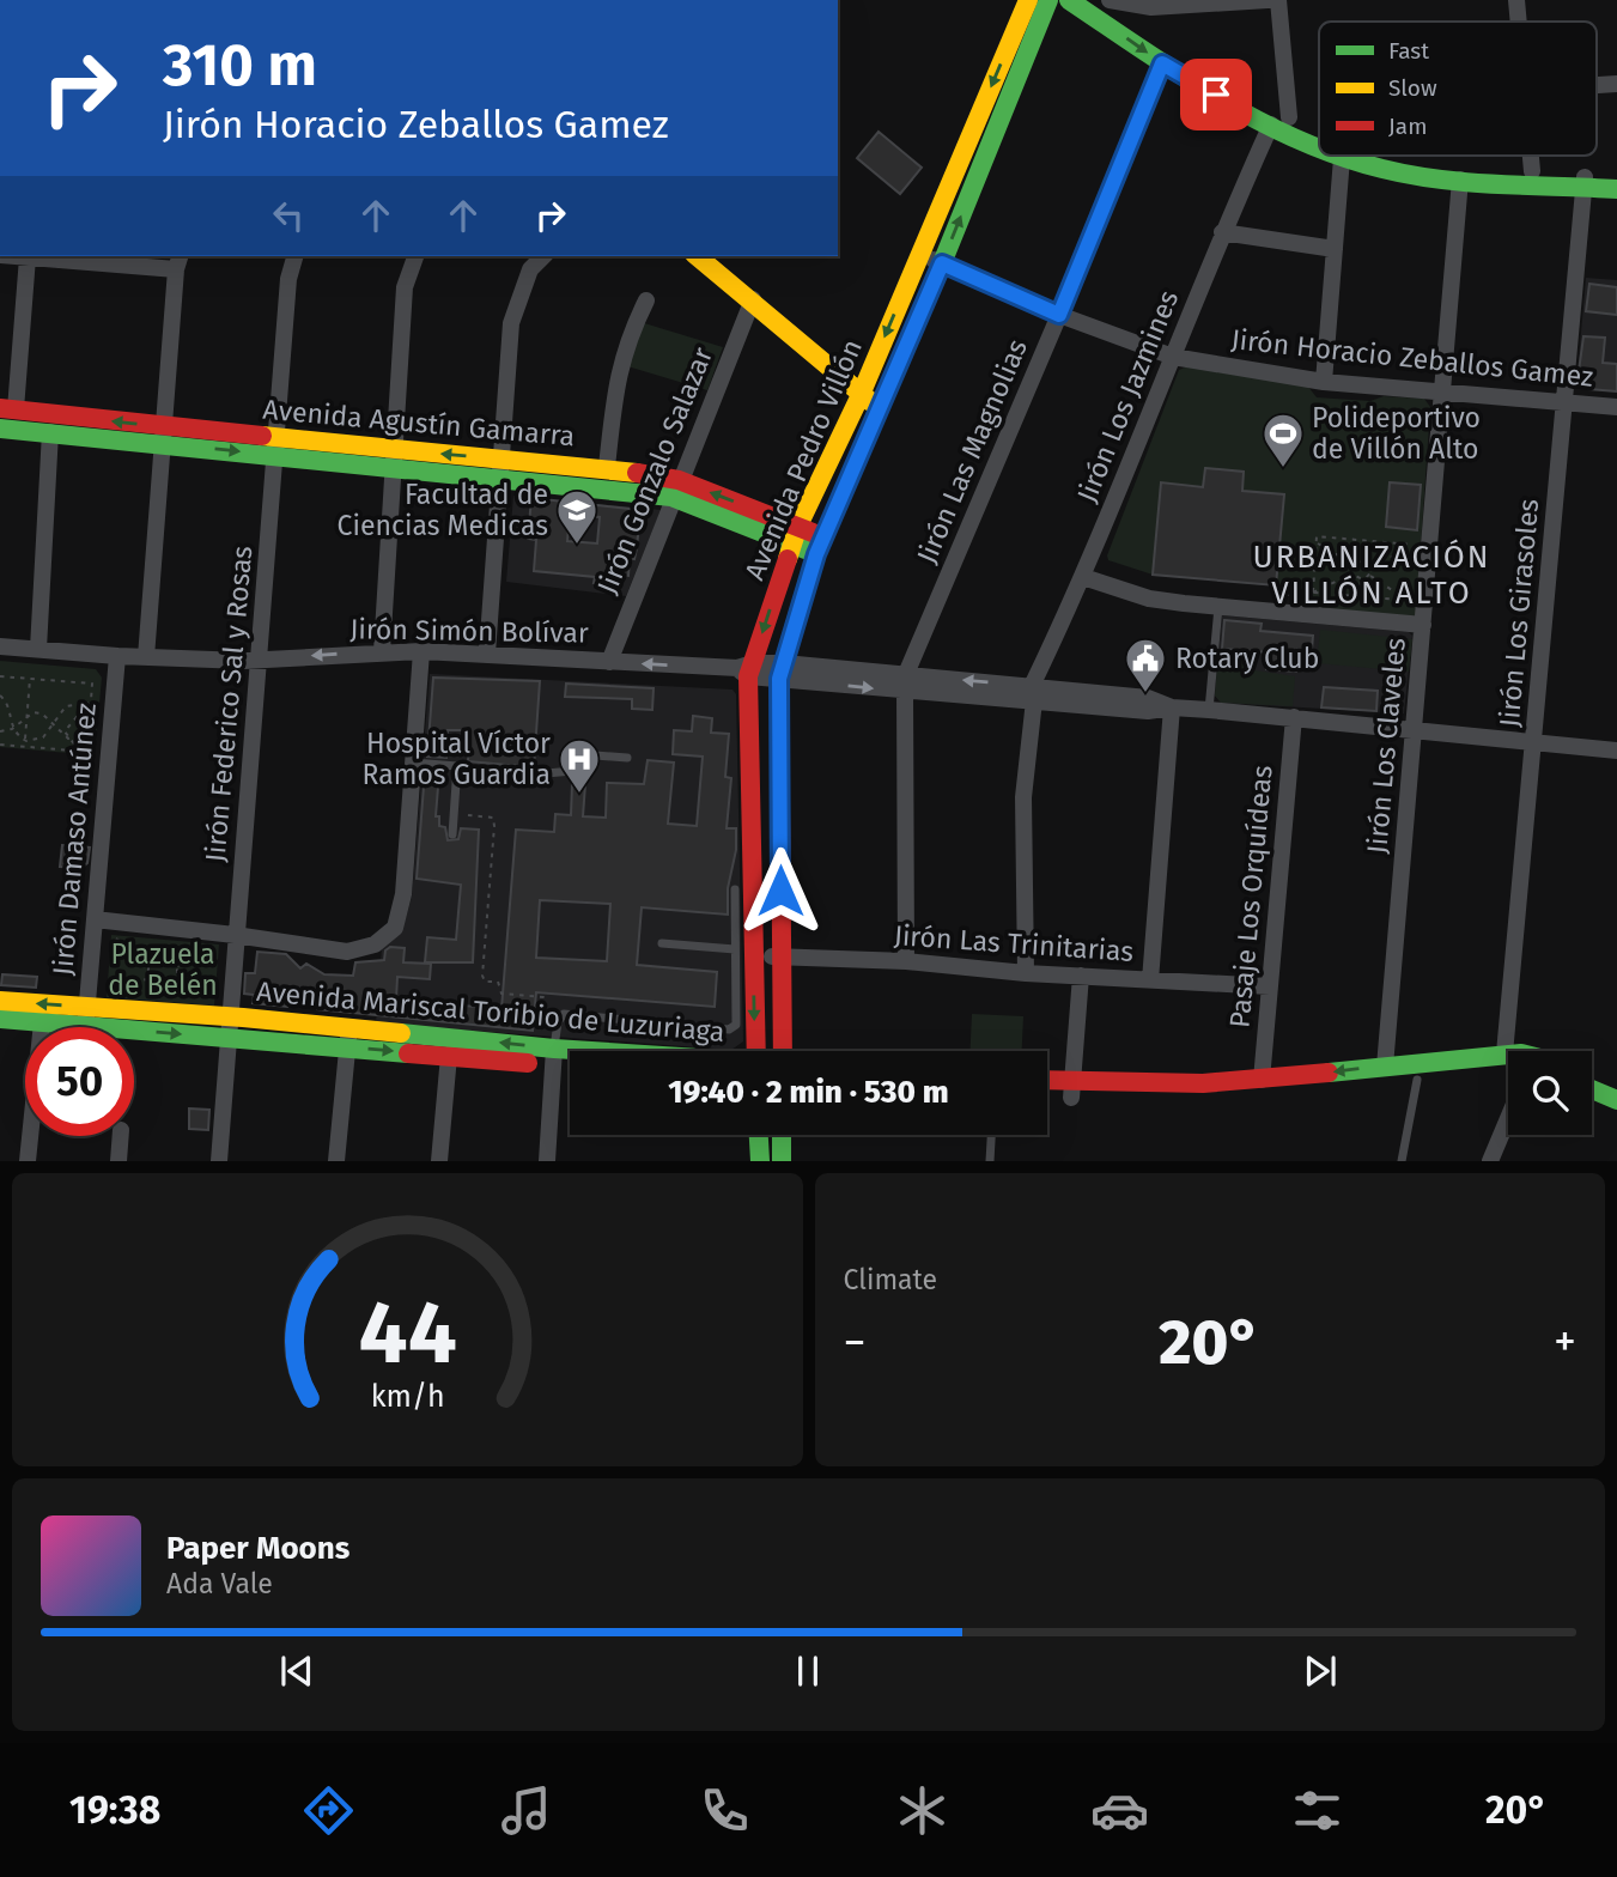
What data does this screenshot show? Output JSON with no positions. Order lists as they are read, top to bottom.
{
  "streets": {
    "main road": ["Avenida Agustín Gamarra", "Avenida Pedro Villón", "Avenida Mariscal Toribio de Luzuriaga"],
    "street": [
      "Jirón Horacio Zeballos Gamez",
      "Jirón Los Jazmines",
      "Jirón Las Magnolias",
      "Jirón Gonzalo Salazar",
      "Jirón Los Girasoles",
      "Jirón Simón Bolívar",
      "Jirón Federico Sal y Rosas",
      "Jirón Los Claveles",
      "Jirón Damaso Antúnez",
      "Pasaje Los Orquídeas",
      "Jirón Las Trinitarias"
    ]
  },
  "crossings": [
    ["Jirón Horacio Zeballos Gamez", "Jirón Los Jazmines"],
    ["Jirón Horacio Zeballos Gamez", "Jirón Las Magnolias"],
    ["Jirón Horacio Zeballos Gamez", "Avenida Pedro Villón"],
    ["Jirón Horacio Zeballos Gamez", "Jirón Los Girasoles"],
    ["Jirón Horacio Zeballos Gamez", "Jirón Los Claveles"],
    ["Jirón Los Jazmines", "Jirón Simón Bolívar"],
    ["Jirón Los Jazmines", "Jirón Las Trinitarias"],
    ["Avenida Agustín Gamarra", "Avenida Pedro Villón"],
    ["Avenida Agustín Gamarra", "Jirón Gonzalo Salazar"],
    ["Avenida Agustín Gamarra", "Jirón Federico Sal y Rosas"],
    ["Jirón Las Magnolias", "Jirón Simón Bolívar"],
    ["Jirón Las Magnolias", "Jirón Las Trinitarias"],
    ["Avenida Pedro Villón", "Jirón Simón Bolívar"],
    ["Avenida Pedro Villón", "Jirón Las Trinitarias"],
    ["Jirón Gonzalo Salazar", "Jirón Simón Bolívar"],
    ["Jirón Los Girasoles", "Jirón Simón Bolívar"],
    ["Jirón Simón Bolívar", "Jirón Federico Sal y Rosas"],
    ["Jirón Simón Bolívar", "Jirón Los Claveles"],
    ["Jirón Simón Bolívar", "Jirón Damaso Antúnez"],
    ["Jirón Simón Bolívar", "Pasaje Los Orquídeas"],
    ["Jirón Federico Sal y Rosas", "Avenida Mariscal Toribio de Luzuriaga"],
    ["Jirón Damaso Antúnez", "Avenida Mariscal Toribio de Luzuriaga"],
    ["Pasaje Los Orquídeas", "Jirón Las Trinitarias"]
  ],
  "districts": ["URBANIZACIÓN VILLÓN ALTO"],
  "parks": ["Plazuela de Belén"],
  "places": {
    "sports": ["Polideportivo de Villón Alto"],
    "school or university": ["Facultad de Ciencias Medicas"],
    "public building": ["Rotary Club"],
    "hospital": ["Hospital Víctor Ramos Guardia"]
  },
  "legend": ["Fast", "Slow", "Jam"],
  "page": {
    "turn": ["310 m", "Jirón Horacio Zeballos Gamez"],
    "limit": "50",
    "trip": "19:40 · 2 min · 530 m",
    "tile": "Climate",
    "heat": ["−", "20°", "+"],
    "song": ["Paper Moons", "Ada Vale"],
    "tabs": ["19:38", "20°"],
    "gauge": ["44", "km/h"]
  }
}
